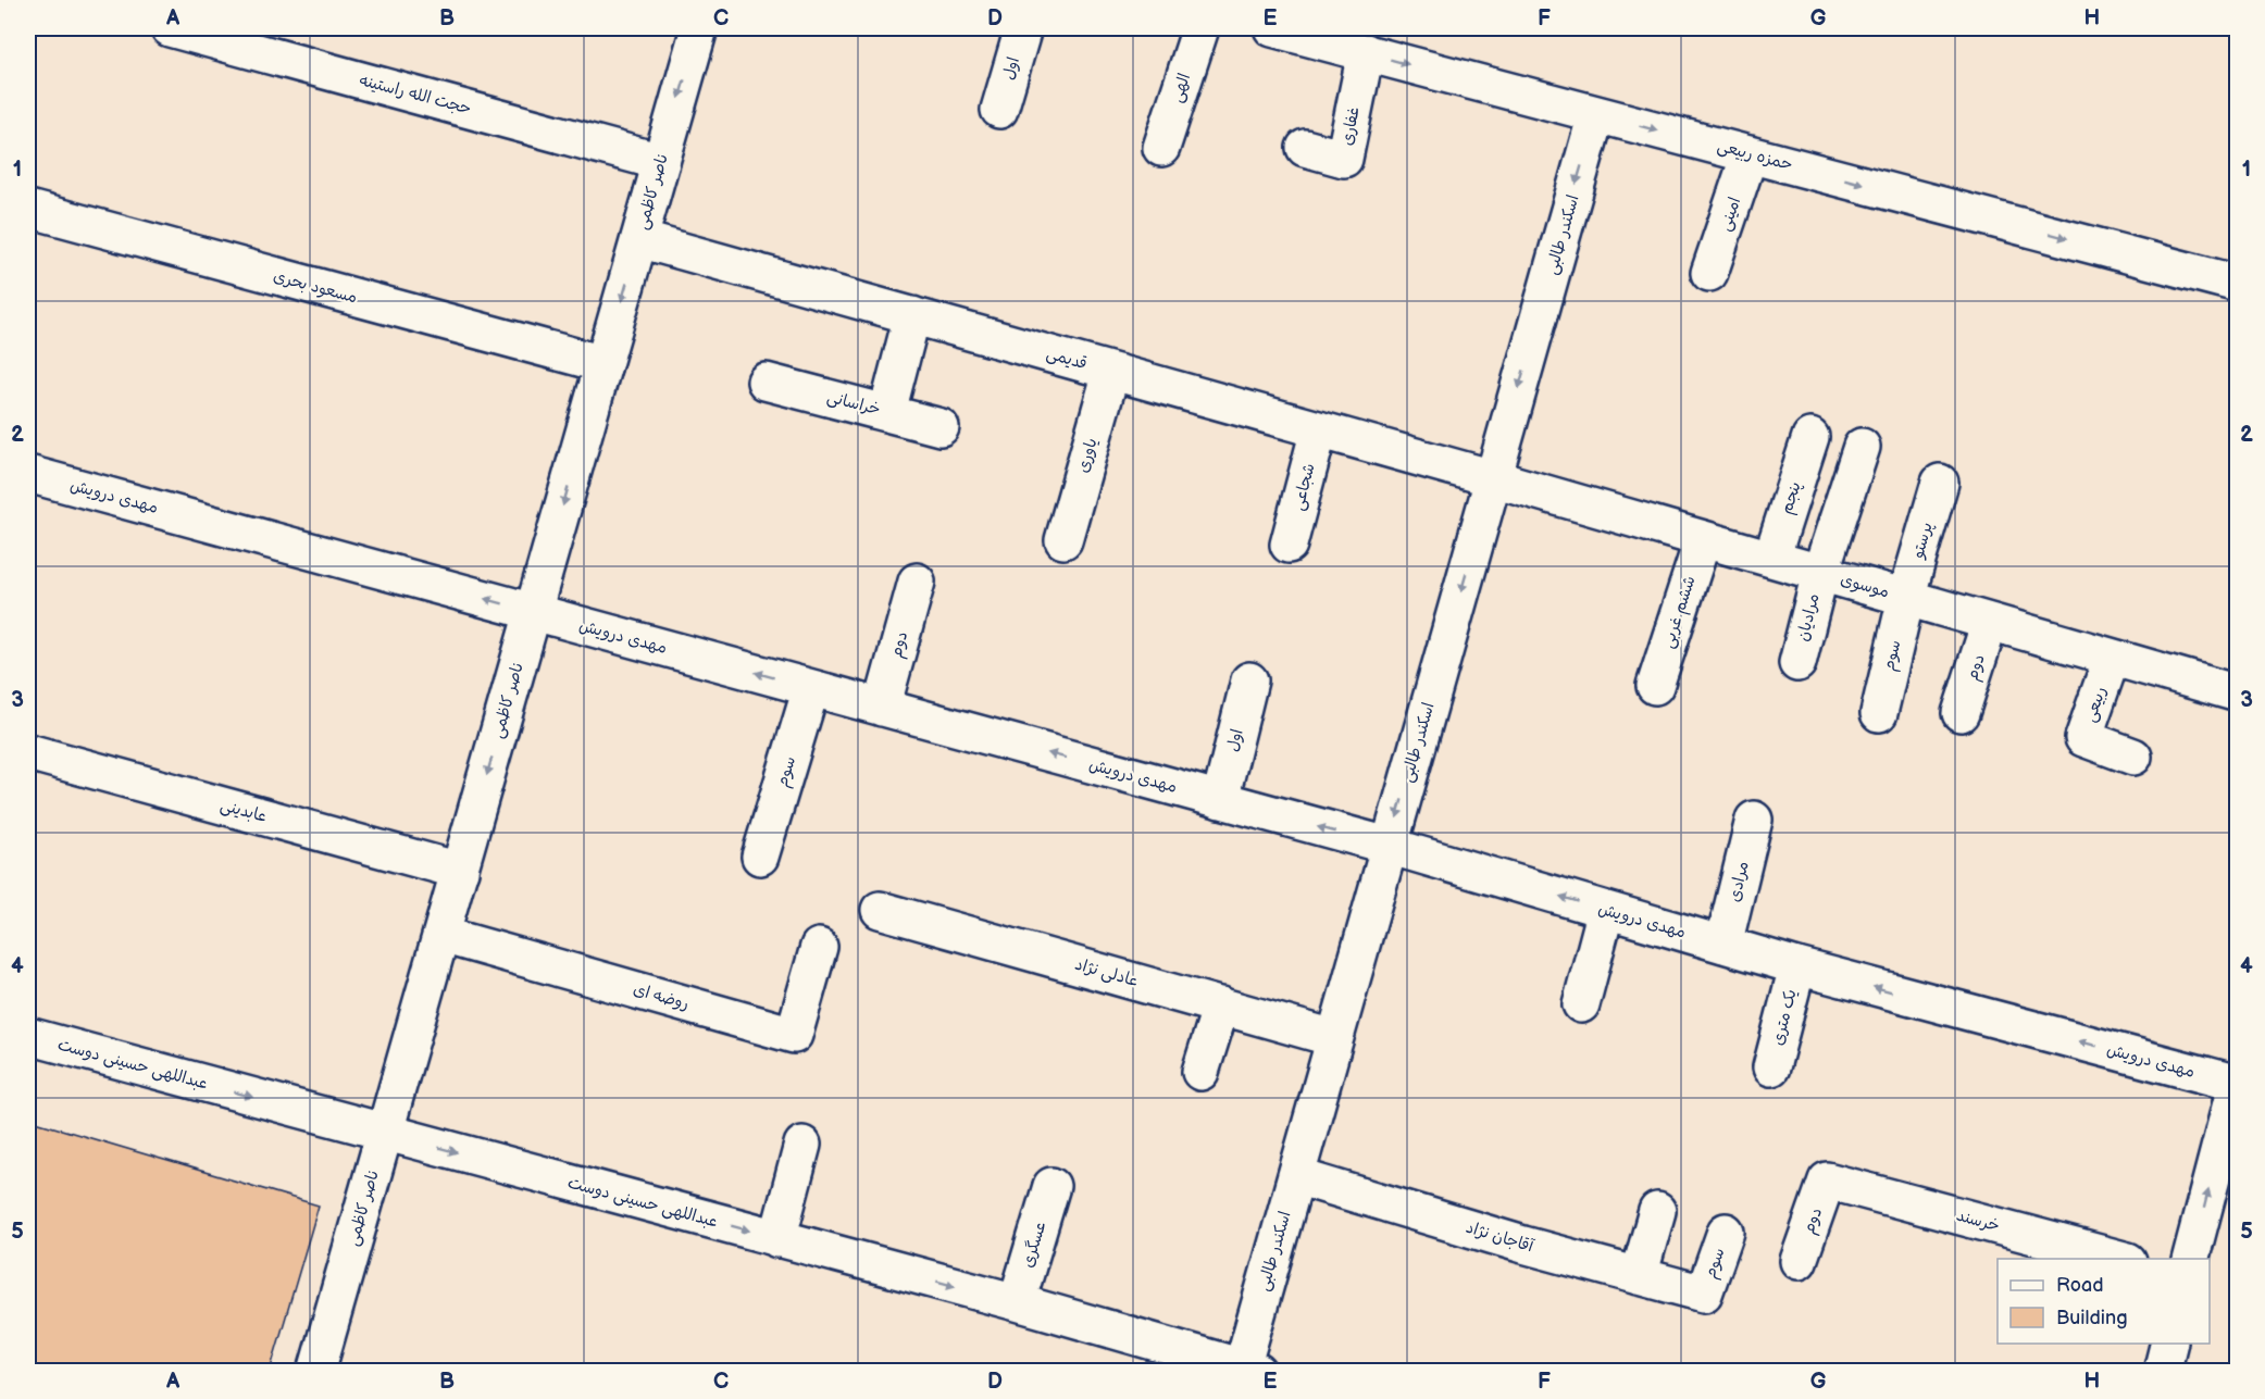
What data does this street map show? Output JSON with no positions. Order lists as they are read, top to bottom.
{
  "streets": {
    "street": [
      "اول",
      "الهی",
      "حجت الله راستینه",
      "غفاری",
      "حمزه ربیعی",
      "ناصر کاظمی",
      "امینی",
      "اسکندر طالبی",
      "مسعود بحری",
      "قدیمی",
      "خراسانی",
      "یاوری",
      "شجاعی",
      "مهدی درویش",
      "پنجم",
      "پرستو",
      "موسوی",
      "ششم غربی",
      "مرادیان",
      "دوم",
      "سوم",
      "ربیعی",
      "عابدینی",
      "مرادی",
      "عادلی نژاد",
      "روضه ای",
      "یک متری",
      "عبداللهی حسینی دوست",
      "خرسند",
      "آقاجان نژاد",
      "عسگری"
    ]
  },
  "crossings": [
    ["اول", "مهدی درویش"],
    ["حجت الله راستینه", "ناصر کاظمی"],
    ["غفاری", "حمزه ربیعی"],
    ["حمزه ربیعی", "امینی"],
    ["حمزه ربیعی", "اسکندر طالبی"],
    ["ناصر کاظمی", "مسعود بحری"],
    ["ناصر کاظمی", "قدیمی"],
    ["ناصر کاظمی", "مهدی درویش"],
    ["ناصر کاظمی", "عابدینی"],
    ["ناصر کاظمی", "روضه ای"],
    ["ناصر کاظمی", "عبداللهی حسینی دوست"],
    ["اسکندر طالبی", "قدیمی"],
    ["اسکندر طالبی", "مهدی درویش"],
    ["اسکندر طالبی", "موسوی"],
    ["اسکندر طالبی", "عادلی نژاد"],
    ["اسکندر طالبی", "عبداللهی حسینی دوست"],
    ["اسکندر طالبی", "آقاجان نژاد"],
    ["قدیمی", "یاوری"],
    ["قدیمی", "شجاعی"],
    ["قدیمی", "موسوی"],
    ["مهدی درویش", "دوم"],
    ["مهدی درویش", "سوم"],
    ["مهدی درویش", "مرادی"],
    ["مهدی درویش", "یک متری"],
    ["پنجم", "موسوی"],
    ["پرستو", "موسوی"],
    ["پرستو", "سوم"],
    ["موسوی", "ششم غربی"],
    ["موسوی", "مرادیان"],
    ["موسوی", "دوم"],
    ["موسوی", "سوم"],
    ["موسوی", "ربیعی"],
    ["دوم", "خرسند"],
    ["سوم", "آقاجان نژاد"],
    ["عبداللهی حسینی دوست", "عسگری"]
  ],
  "one_way": [
    "حمزه ربیعی",
    "ناصر کاظمی",
    "اسکندر طالبی",
    "مهدی درویش",
    "عبداللهی حسینی دوست"
  ],
  "legend": ["Road", "Building"],
  "grid": {
    "columns": [
      "A",
      "B",
      "C",
      "D",
      "E",
      "F",
      "G",
      "H"
    ],
    "rows": [
      "1",
      "2",
      "3",
      "4",
      "5"
    ]
  }
}
